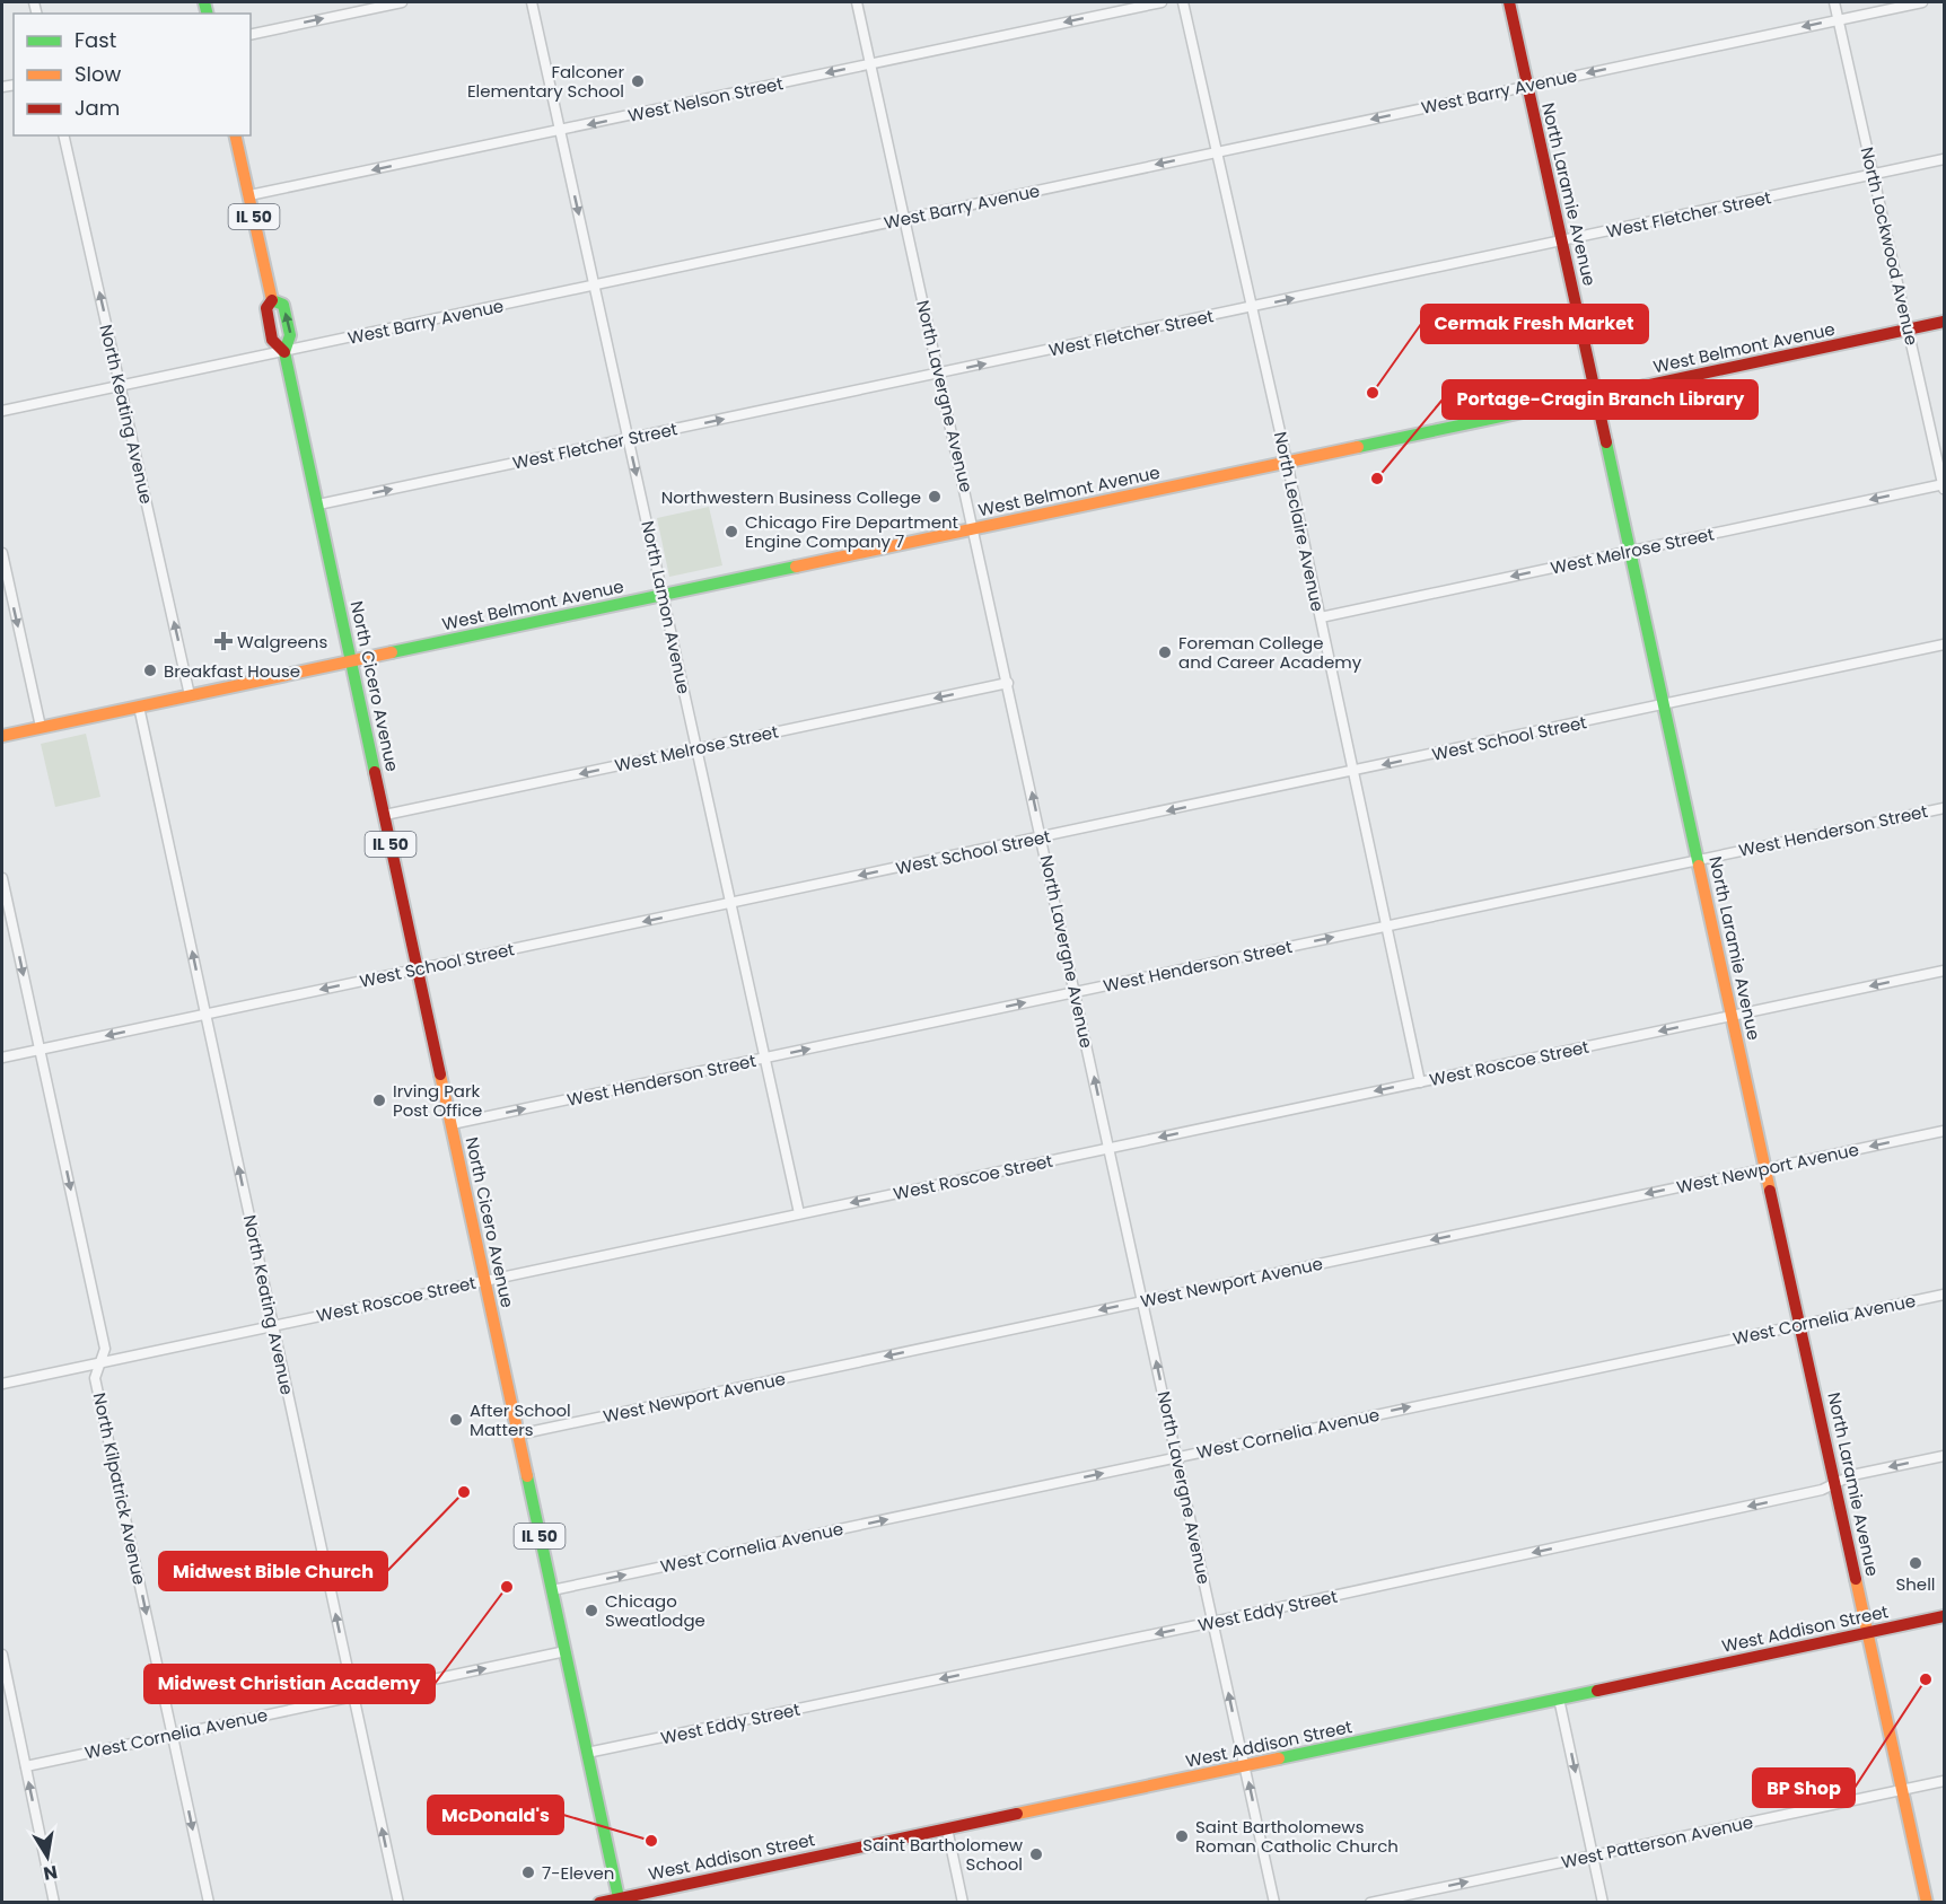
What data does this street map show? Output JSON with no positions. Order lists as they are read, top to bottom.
{
  "streets": {
    "main road": [
      "North Laramie Avenue",
      "IL 50",
      "West Belmont Avenue",
      "North Cicero Avenue",
      "West Addison Street"
    ],
    "street": [
      "West Barry Avenue",
      "West Nelson Street",
      "West Fletcher Street",
      "North Lockwood Avenue",
      "North Lavergne Avenue",
      "North Keating Avenue",
      "North Leclaire Avenue",
      "West Melrose Street",
      "North Lamon Avenue",
      "West School Street",
      "West Henderson Street",
      "West Roscoe Street",
      "West Newport Avenue",
      "West Cornelia Avenue",
      "North Kilpatrick Avenue",
      "West Eddy Street",
      "West Patterson Avenue"
    ]
  },
  "crossings": [
    ["West Barry Avenue", "North Laramie Avenue"],
    ["West Barry Avenue", "North Lockwood Avenue"],
    ["West Barry Avenue", "North Lavergne Avenue"],
    ["West Barry Avenue", "North Keating Avenue"],
    ["West Barry Avenue", "North Leclaire Avenue"],
    ["West Barry Avenue", "North Lamon Avenue"],
    ["West Barry Avenue", "North Cicero Avenue"],
    ["West Nelson Street", "North Lavergne Avenue"],
    ["West Nelson Street", "North Lamon Avenue"],
    ["West Nelson Street", "North Cicero Avenue"],
    ["North Laramie Avenue", "West Fletcher Street"],
    ["North Laramie Avenue", "West Belmont Avenue"],
    ["North Laramie Avenue", "West Melrose Street"],
    ["North Laramie Avenue", "West School Street"],
    ["North Laramie Avenue", "West Henderson Street"],
    ["North Laramie Avenue", "West Roscoe Street"],
    ["North Laramie Avenue", "West Newport Avenue"],
    ["North Laramie Avenue", "West Cornelia Avenue"],
    ["North Laramie Avenue", "West Eddy Street"],
    ["North Laramie Avenue", "West Addison Street"],
    ["North Laramie Avenue", "West Patterson Avenue"],
    ["West Fletcher Street", "North Lockwood Avenue"],
    ["West Fletcher Street", "North Lavergne Avenue"],
    ["West Fletcher Street", "North Leclaire Avenue"],
    ["West Fletcher Street", "North Lamon Avenue"],
    ["West Fletcher Street", "North Cicero Avenue"],
    ["North Lockwood Avenue", "West Belmont Avenue"],
    ["North Lockwood Avenue", "West Melrose Street"],
    ["West Belmont Avenue", "North Lavergne Avenue"],
    ["West Belmont Avenue", "North Keating Avenue"],
    ["West Belmont Avenue", "North Leclaire Avenue"],
    ["West Belmont Avenue", "North Lamon Avenue"],
    ["West Belmont Avenue", "North Cicero Avenue"],
    ["North Lavergne Avenue", "West Melrose Street"],
    ["North Lavergne Avenue", "West School Street"],
    ["North Lavergne Avenue", "West Henderson Street"],
    ["North Lavergne Avenue", "West Roscoe Street"],
    ["North Lavergne Avenue", "West Newport Avenue"],
    ["North Lavergne Avenue", "West Cornelia Avenue"],
    ["North Lavergne Avenue", "West Eddy Street"],
    ["North Lavergne Avenue", "West Addison Street"],
    ["North Keating Avenue", "West School Street"],
    ["North Keating Avenue", "West Roscoe Street"],
    ["North Keating Avenue", "West Cornelia Avenue"],
    ["North Leclaire Avenue", "West Melrose Street"],
    ["North Leclaire Avenue", "West School Street"],
    ["North Leclaire Avenue", "West Henderson Street"],
    ["North Leclaire Avenue", "West Roscoe Street"],
    ["West Melrose Street", "North Lamon Avenue"],
    ["West Melrose Street", "North Cicero Avenue"],
    ["North Lamon Avenue", "West School Street"],
    ["North Lamon Avenue", "West Henderson Street"],
    ["North Lamon Avenue", "West Roscoe Street"],
    ["North Cicero Avenue", "West School Street"],
    ["North Cicero Avenue", "West Henderson Street"],
    ["North Cicero Avenue", "West Roscoe Street"],
    ["North Cicero Avenue", "West Newport Avenue"],
    ["North Cicero Avenue", "West Cornelia Avenue"],
    ["North Cicero Avenue", "West Eddy Street"],
    ["North Cicero Avenue", "West Addison Street"],
    ["West School Street", "North Kilpatrick Avenue"],
    ["West Roscoe Street", "North Kilpatrick Avenue"],
    ["West Cornelia Avenue", "North Kilpatrick Avenue"]
  ],
  "one_way": [
    "West Barry Avenue",
    "West Nelson Street",
    "West Fletcher Street",
    "North Lavergne Avenue",
    "North Keating Avenue",
    "West Melrose Street",
    "West School Street",
    "West Henderson Street",
    "West Roscoe Street",
    "West Newport Avenue",
    "West Cornelia Avenue",
    "North Kilpatrick Avenue",
    "West Eddy Street",
    "West Patterson Avenue"
  ],
  "places": {
    "other": [
      "Falconer Elementary School",
      "Cermak Fresh Market",
      "Portage-Cragin Branch Library",
      "Northwestern Business College",
      "Chicago Fire Department Engine Company 7",
      "Foreman College and Career Academy",
      "Breakfast House",
      "Irving Park Post Office",
      "After School Matters",
      "Midwest Bible Church",
      "Shell",
      "Midwest Christian Academy",
      "Chicago Sweatlodge",
      "BP Shop",
      "Saint Bartholomews Roman Catholic Church",
      "McDonald's",
      "Saint Bartholomew School",
      "7-Eleven"
    ],
    "health": ["Walgreens"]
  },
  "legend": ["Fast", "Slow", "Jam"],
  "north": "bottom"
}
